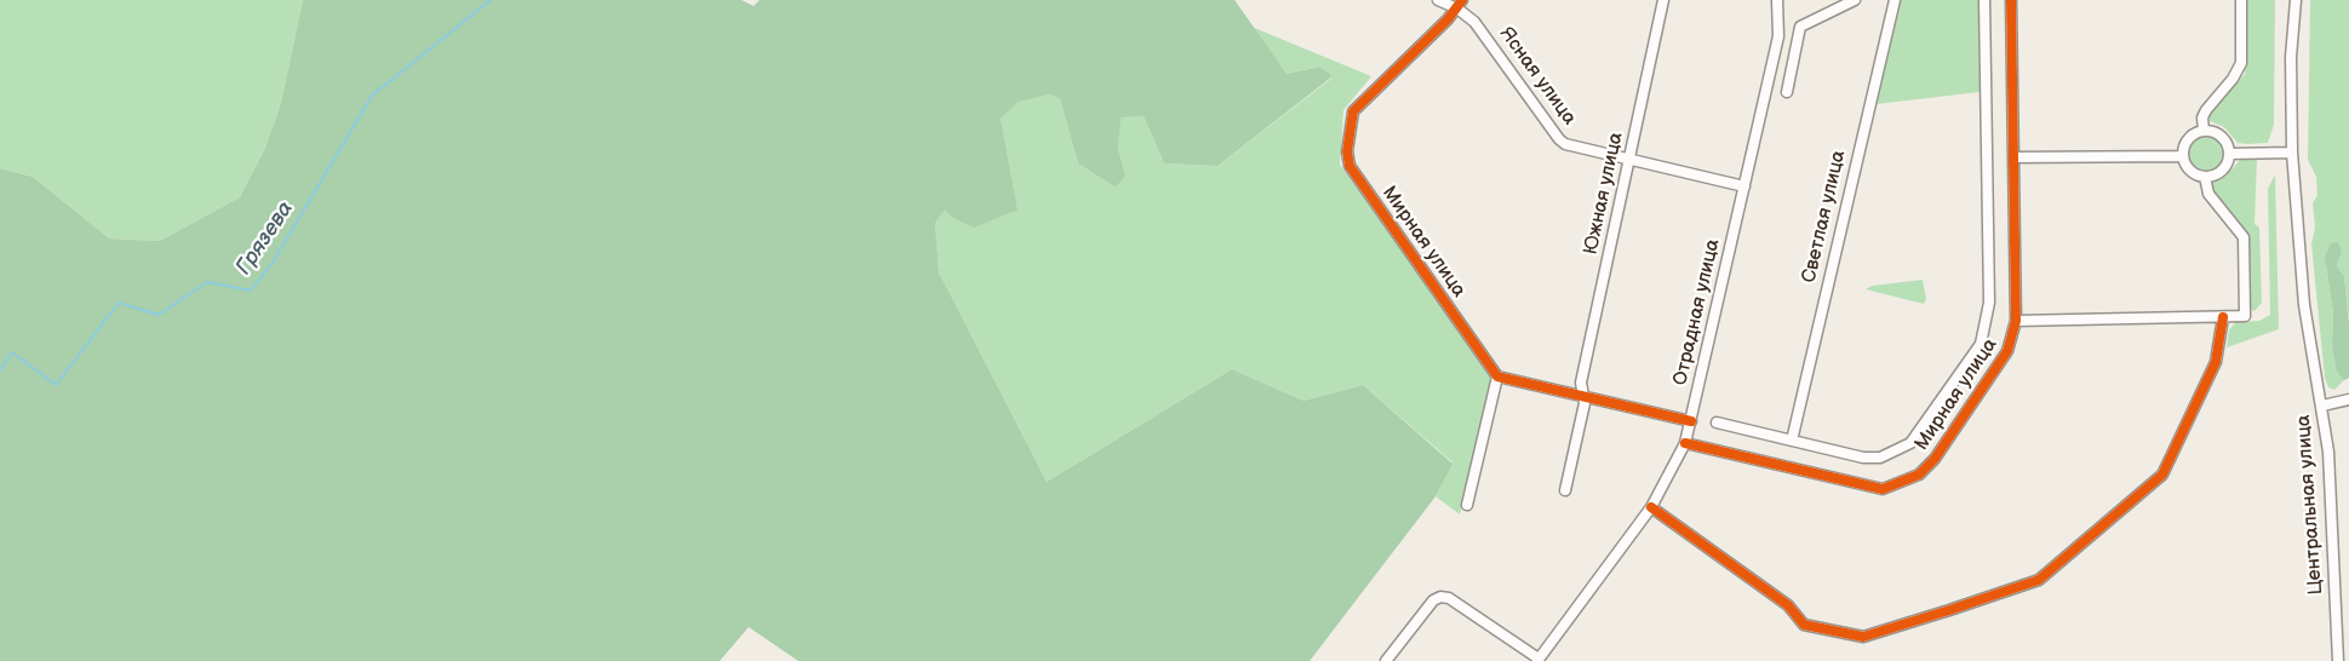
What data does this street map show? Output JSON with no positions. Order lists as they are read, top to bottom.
{
  "streets": {
    "street": [
      "Ясная улица",
      "Южная улица",
      "Светлая улица",
      "Мирная улица",
      "Отрадная улица",
      "Центральная улица"
    ]
  },
  "crossings": [
    ["Ясная улица", "Южная улица"],
    ["Ясная улица", "Мирная улица"],
    ["Ясная улица", "Отрадная улица"],
    ["Светлая улица", "Мирная улица"],
    ["Мирная улица", "Отрадная улица"]
  ],
  "water": ["Грязева"]
}
